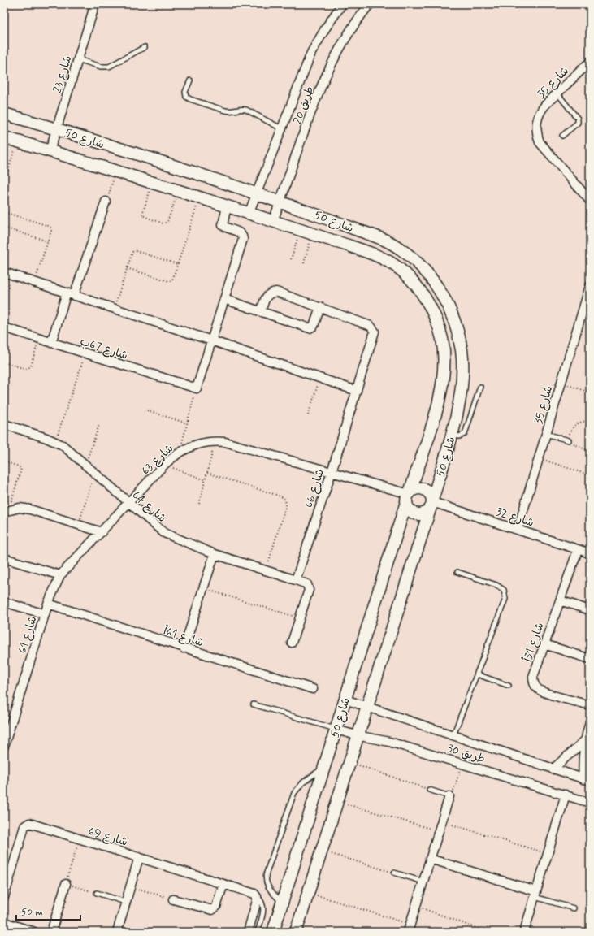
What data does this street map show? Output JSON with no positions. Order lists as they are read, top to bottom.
{
  "streets": {
    "street": [
      "شارع 23",
      "شارع 35",
      "طريق 20",
      "شارع 50",
      "شارع 67ب",
      "شارع 63",
      "شارع 66",
      "شارع 64",
      "شارع 32",
      "شارع 61",
      "شارع 61أ",
      "شارع 31أ",
      "طريق 30",
      "شارع 69"
    ]
  },
  "crossings": [
    ["شارع 23", "شارع 50"],
    ["شارع 35", "شارع 32"],
    ["طريق 20", "شارع 50"],
    ["شارع 50", "شارع 63"],
    ["شارع 50", "شارع 32"],
    ["شارع 50", "طريق 30"],
    ["شارع 63", "شارع 66"],
    ["شارع 63", "شارع 64"],
    ["شارع 63", "شارع 32"],
    ["شارع 63", "شارع 61"],
    ["شارع 63", "شارع 61أ"],
    ["شارع 66", "شارع 64"],
    ["شارع 32", "شارع 31أ"],
    ["شارع 61", "شارع 61أ"]
  ],
  "scale_bar": "50 m"
}
